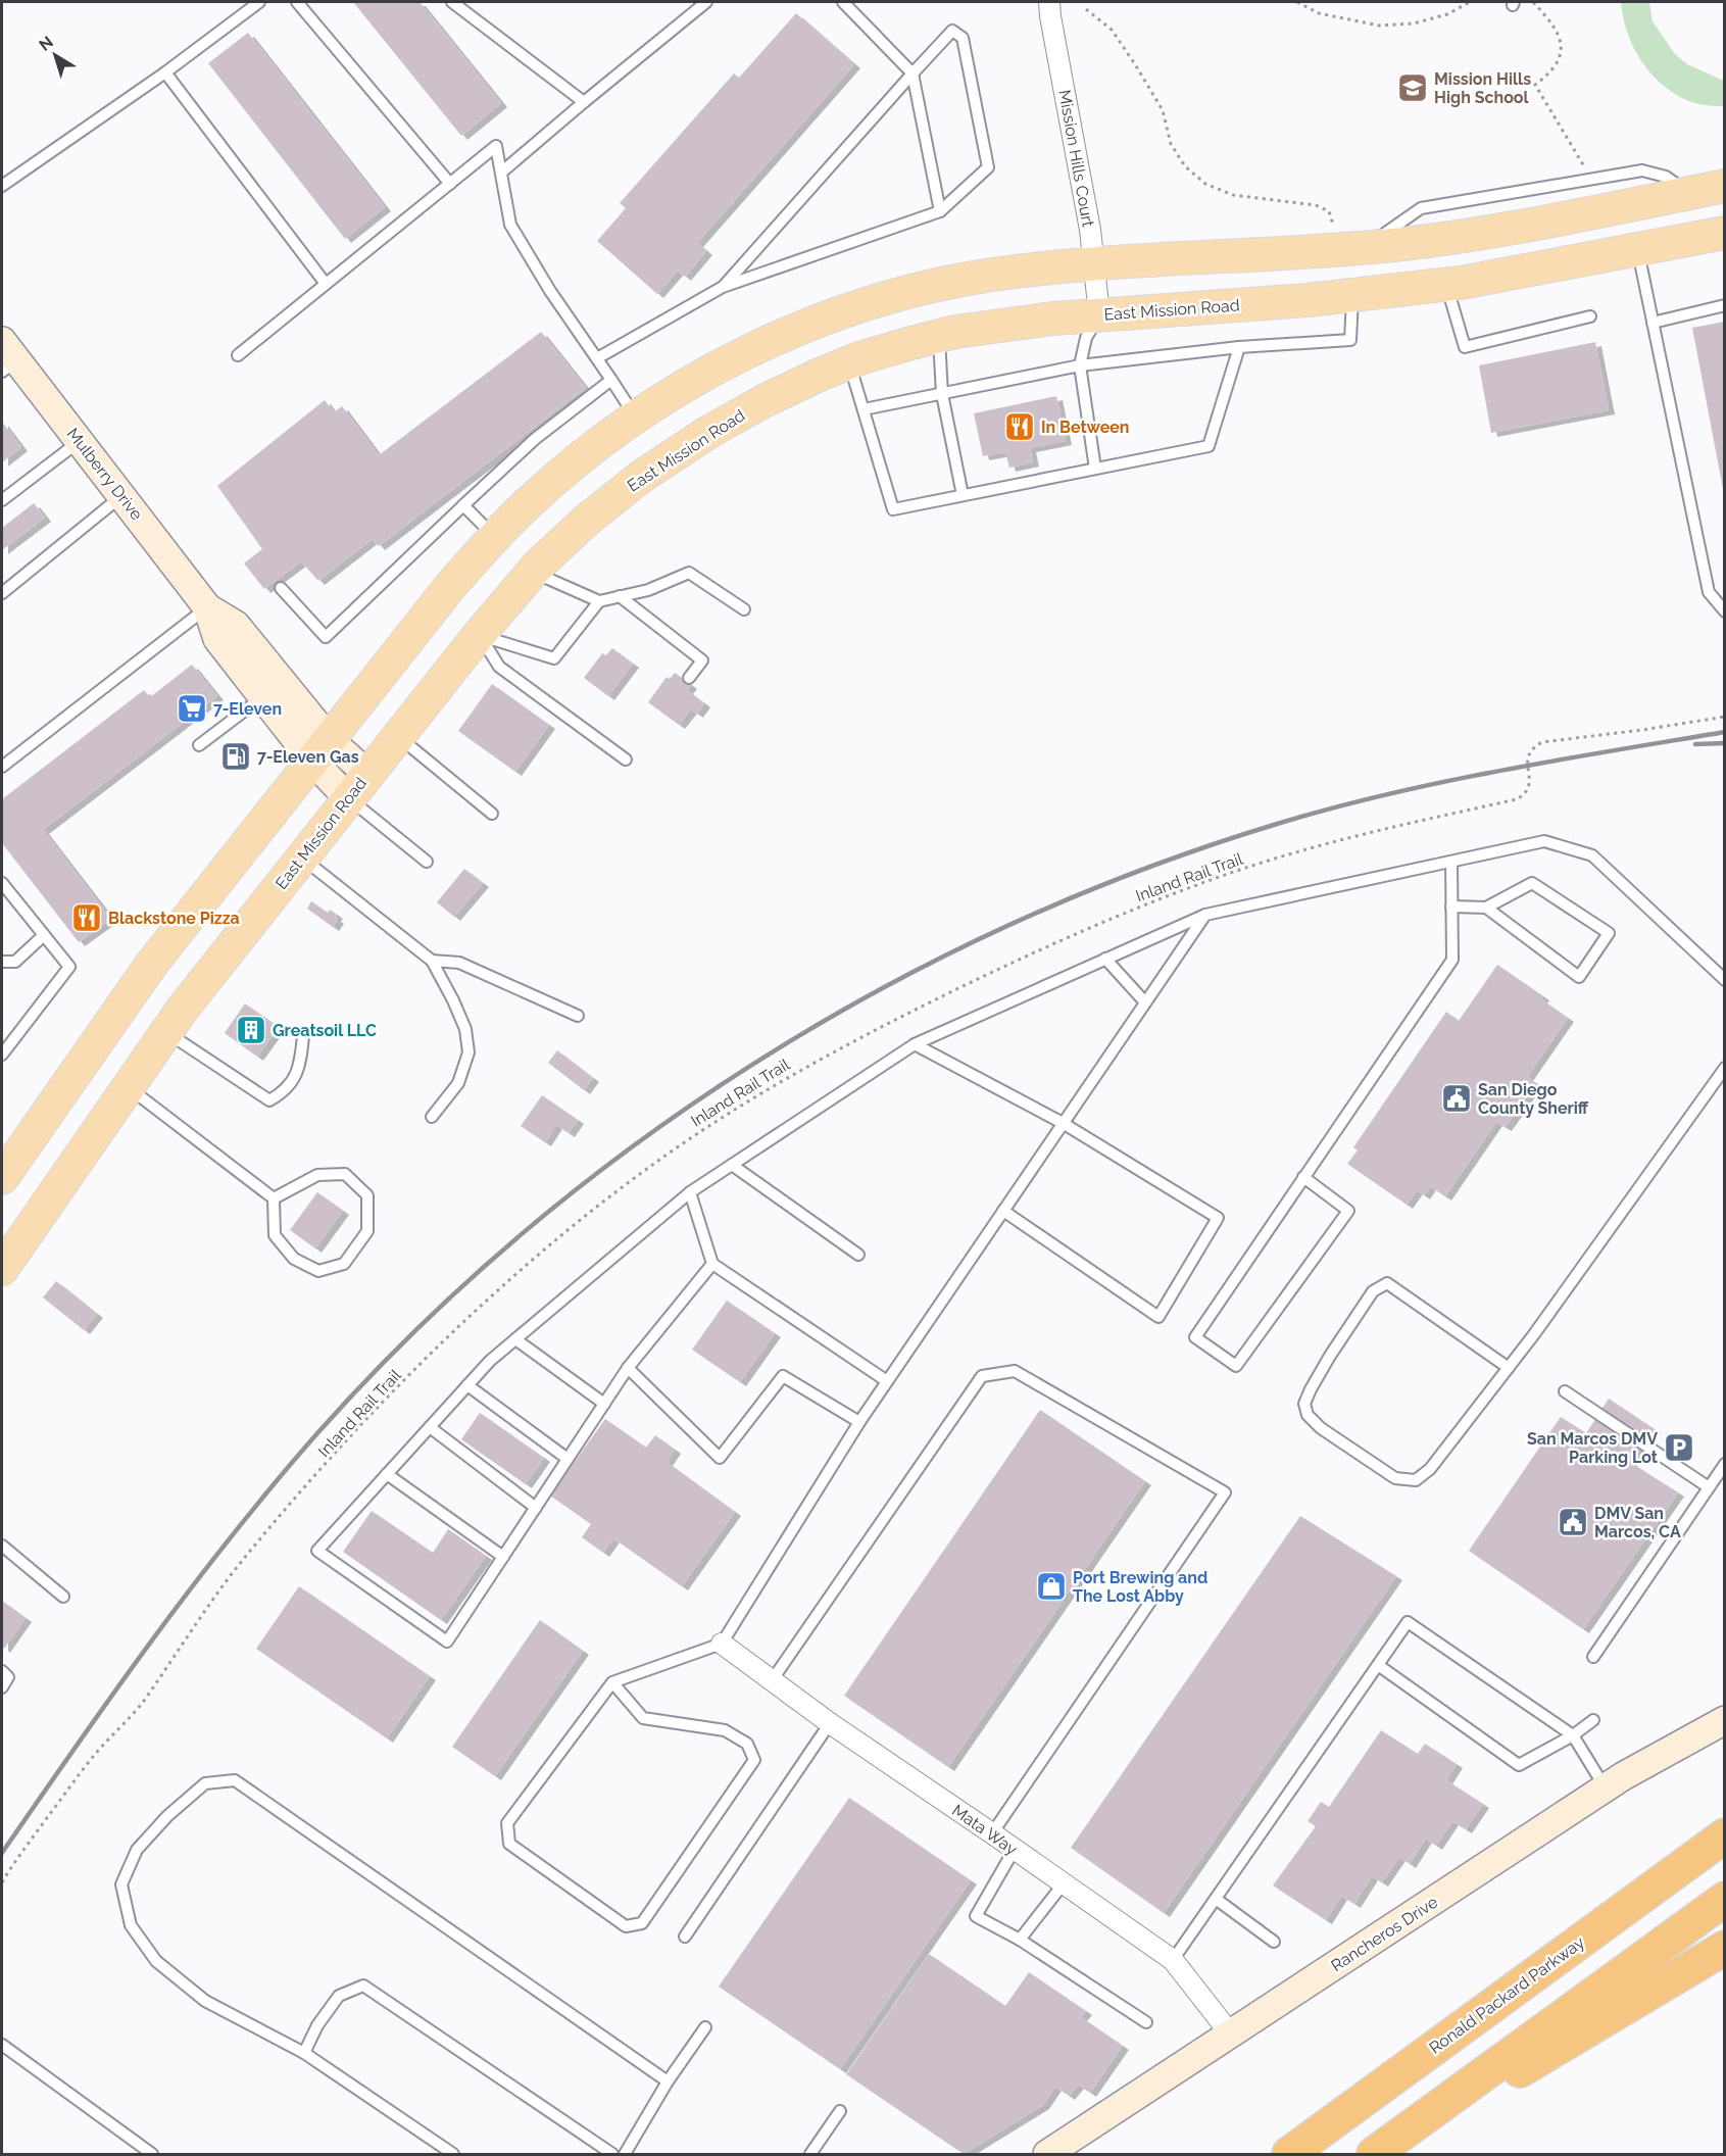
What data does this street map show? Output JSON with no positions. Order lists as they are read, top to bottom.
{
  "streets": {
    "highway": ["Ronald Packard Parkway"],
    "main road": ["East Mission Road", "Mulberry Drive", "Rancheros Drive"],
    "street": ["Mission Hills Court", "Mata Way"],
    "path": ["Inland Rail Trail"]
  },
  "crossings": [
    ["Mission Hills Court", "East Mission Road"],
    ["East Mission Road", "Mulberry Drive"],
    ["Mata Way", "Rancheros Drive"]
  ],
  "places": {
    "school or university": ["Mission Hills High School"],
    "restaurant": ["In Between", "Blackstone Pizza"],
    "supermarket": ["7-Eleven"],
    "fuel station": ["7-Eleven Gas"],
    "building": ["Greatsoil LLC"],
    "public building": ["San Diego County Sheriff", "DMV San Marcos, CA"],
    "parking": ["San Marcos DMV Parking Lot"],
    "shop": ["Port Brewing and The Lost Abby"]
  },
  "north": "top left"
}
